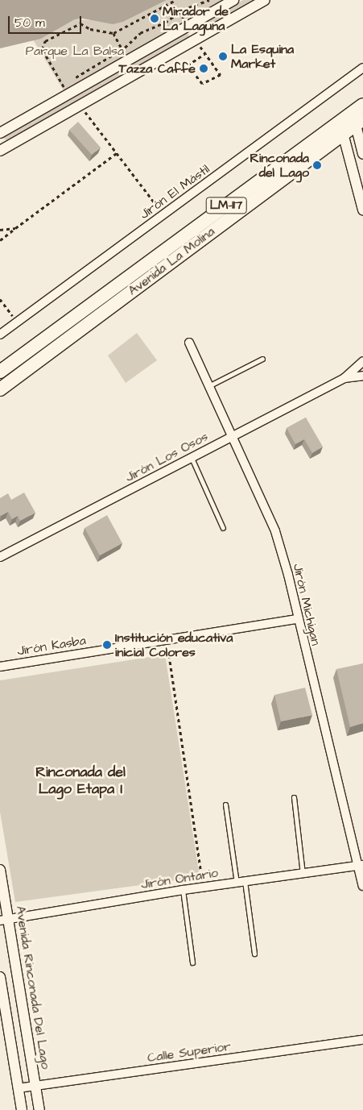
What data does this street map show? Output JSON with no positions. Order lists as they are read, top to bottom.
{
  "streets": {
    "main road": ["LM-117", "Avenida La Molina"],
    "street": [
      "Jirón El Mástil",
      "Jirón Los Osos",
      "Jirón Michigan",
      "Jirón Kasba",
      "Jirón Ontario",
      "Avenida Rinconada Del Lago",
      "Calle Superior"
    ]
  },
  "crossings": [
    ["Jirón Los Osos", "Jirón Michigan"],
    ["Jirón Michigan", "Jirón Kasba"],
    ["Jirón Michigan", "Jirón Ontario"],
    ["Jirón Ontario", "Avenida Rinconada Del Lago"],
    ["Avenida Rinconada Del Lago", "Calle Superior"]
  ],
  "districts": ["Rinconada del Lago Etapa I"],
  "parks": ["Parque La Balsa"],
  "places": [
    "Mirador de La Laguna",
    "La Esquina Market",
    "Tazza Caffe",
    "Rinconada del Lago",
    "Institución educativa inicial Colores"
  ],
  "scale_bar": "50 m"
}
